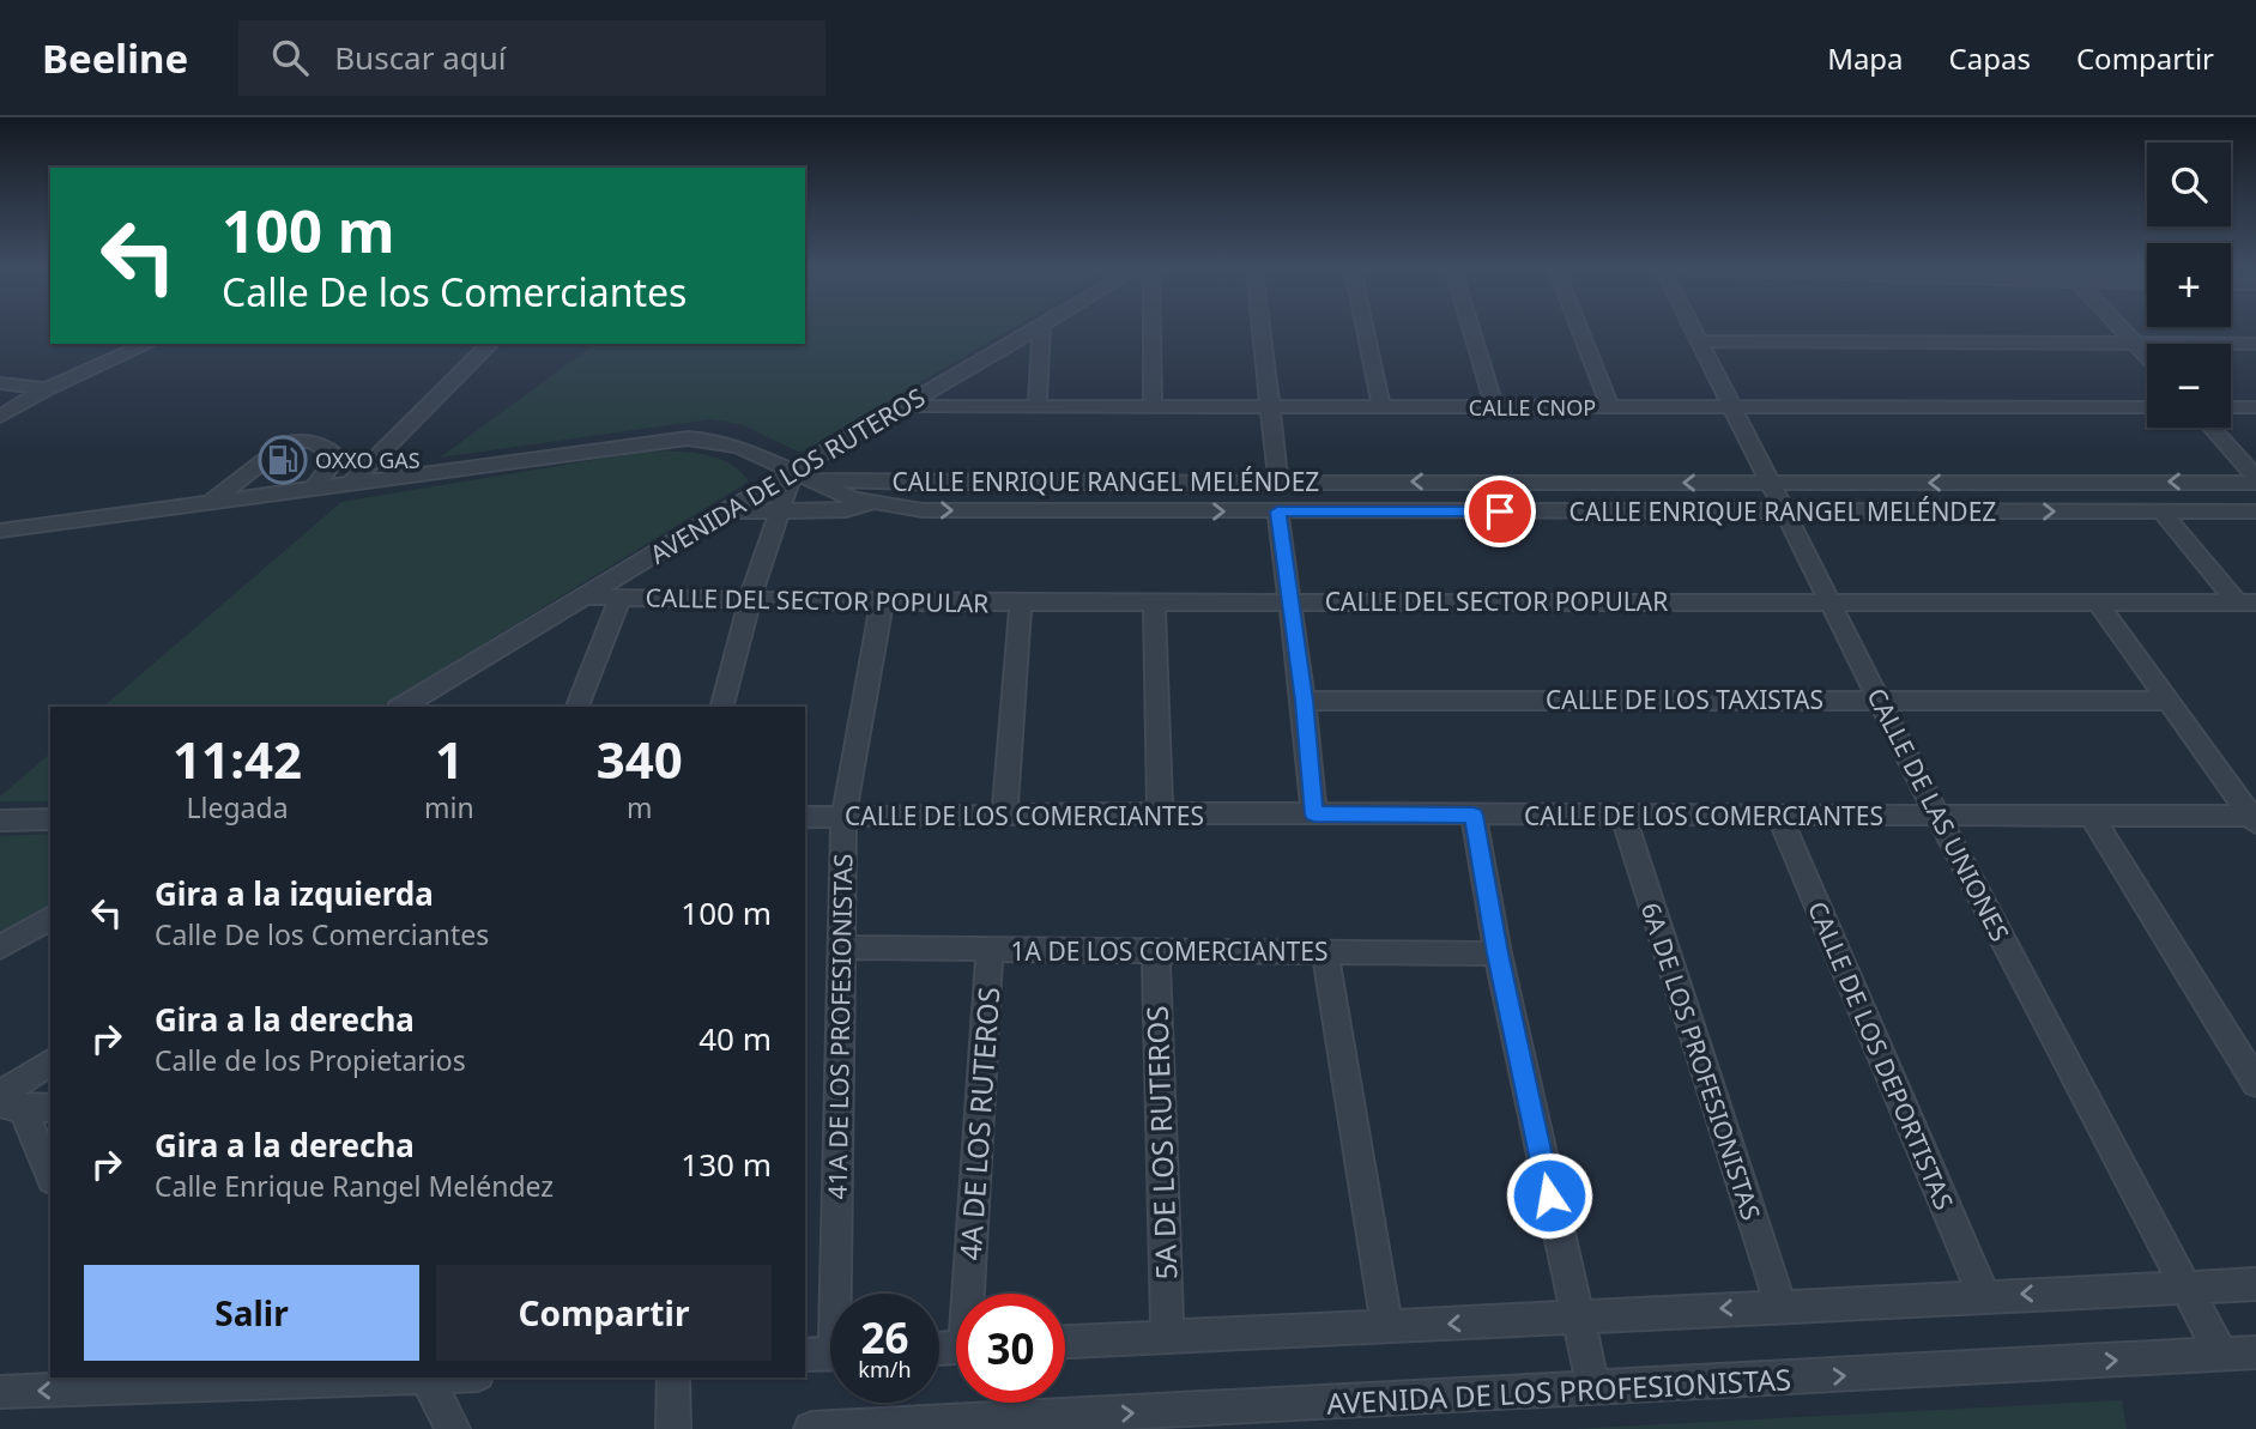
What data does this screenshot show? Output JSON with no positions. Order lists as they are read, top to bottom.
{
  "streets": {
    "street": [
      "CALLE CNOP",
      "AVENIDA DE LOS RUTEROS",
      "CALLE ENRIQUE RANGEL MELÉNDEZ",
      "CALLE DEL SECTOR POPULAR",
      "CALLE DE LOS TAXISTAS",
      "CALLE DE LAS UNIONES",
      "CALLE DE LOS COMERCIANTES",
      "1A DE LOS COMERCIANTES",
      "41A DE LOS PROFESIONISTAS",
      "CALLE DE LOS DEPORTISTAS",
      "6A DE LOS PROFESIONISTAS",
      "4A DE LOS RUTEROS",
      "5A DE LOS RUTEROS",
      "AVENIDA DE LOS PROFESIONISTAS"
    ]
  },
  "crossings": [
    ["CALLE CNOP", "AVENIDA DE LOS RUTEROS"],
    ["CALLE CNOP", "CALLE DE LAS UNIONES"],
    ["AVENIDA DE LOS RUTEROS", "CALLE ENRIQUE RANGEL MELÉNDEZ"],
    ["AVENIDA DE LOS RUTEROS", "CALLE DEL SECTOR POPULAR"],
    ["CALLE ENRIQUE RANGEL MELÉNDEZ", "CALLE DE LAS UNIONES"],
    ["CALLE DEL SECTOR POPULAR", "CALLE DE LAS UNIONES"],
    ["CALLE DEL SECTOR POPULAR", "41A DE LOS PROFESIONISTAS"],
    ["CALLE DE LOS TAXISTAS", "CALLE DE LAS UNIONES"],
    ["CALLE DE LAS UNIONES", "CALLE DE LOS COMERCIANTES"],
    ["CALLE DE LAS UNIONES", "AVENIDA DE LOS PROFESIONISTAS"],
    ["CALLE DE LOS COMERCIANTES", "41A DE LOS PROFESIONISTAS"],
    ["CALLE DE LOS COMERCIANTES", "CALLE DE LOS DEPORTISTAS"],
    ["CALLE DE LOS COMERCIANTES", "6A DE LOS PROFESIONISTAS"],
    ["1A DE LOS COMERCIANTES", "41A DE LOS PROFESIONISTAS"],
    ["1A DE LOS COMERCIANTES", "4A DE LOS RUTEROS"],
    ["1A DE LOS COMERCIANTES", "5A DE LOS RUTEROS"]
  ],
  "places": {
    "fuel station": ["OXXO GAS"]
  },
  "page": {
    "header": "Beeline",
    "search": "Buscar aquí",
    "nav": ["Mapa", "Capas", "Compartir"],
    "map_buttons": ["+", "−"],
    "turn": ["100 m", "Calle De los Comerciantes"],
    "eta": [
      "11:42",
      "Llegada",
      "1",
      "min",
      "340",
      "m"
    ],
    "list": [
      {
        "name": "Gira a la izquierda",
        "note": "Calle De los Comerciantes",
        "value": "100 m"
      },
      {
        "name": "Gira a la derecha",
        "note": "Calle de los Propietarios",
        "value": "40 m"
      },
      {
        "name": "Gira a la derecha",
        "note": "Calle Enrique Rangel Meléndez",
        "value": "130 m"
      }
    ],
    "buttons": ["Salir", "Compartir"],
    "speed": "26 km/h",
    "limit": "30"
  }
}
